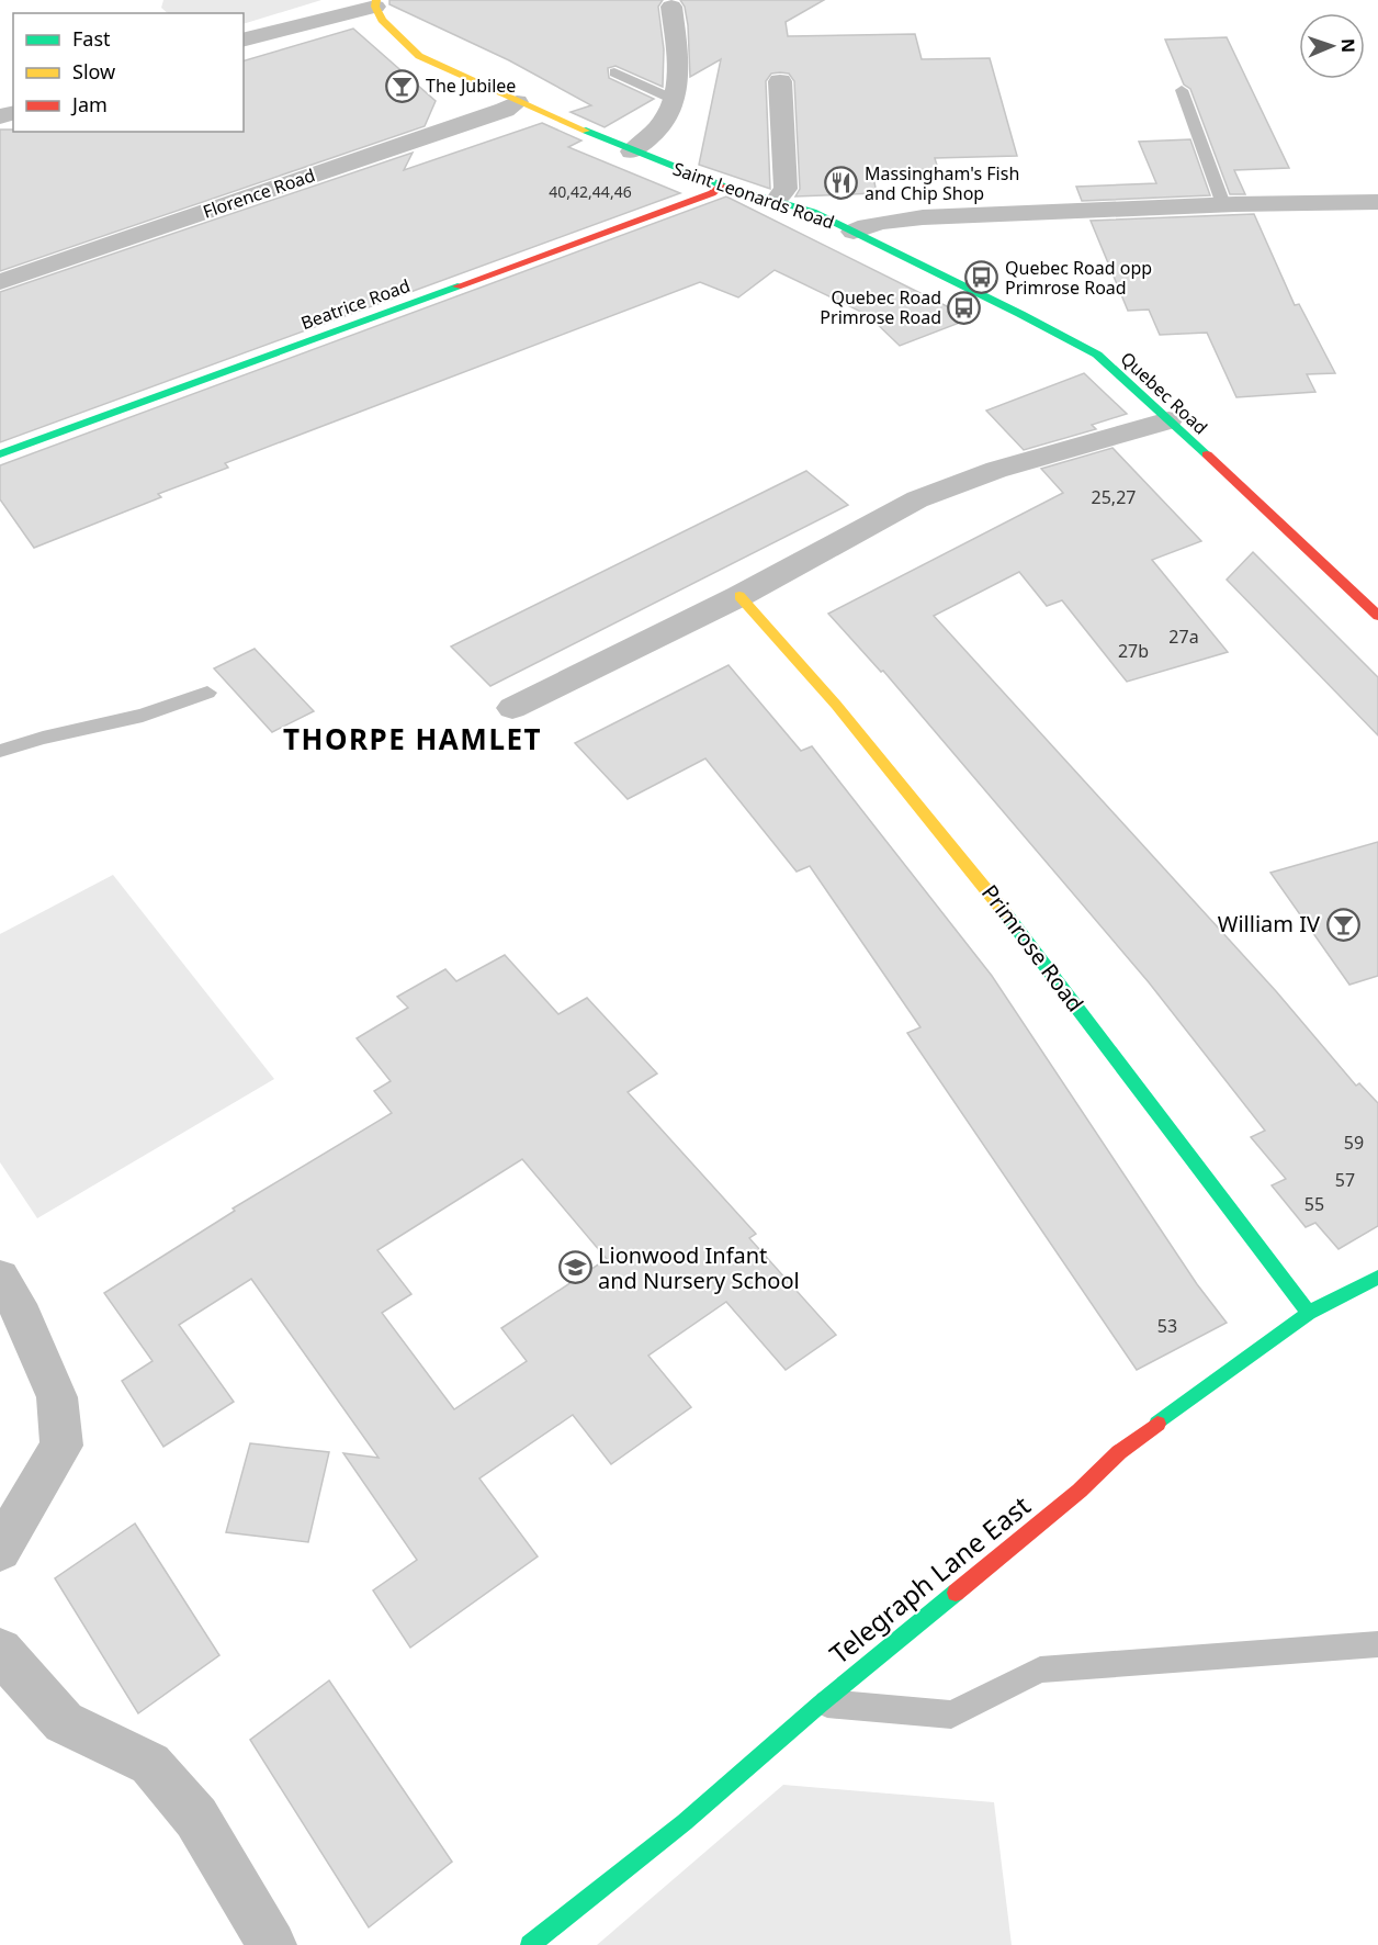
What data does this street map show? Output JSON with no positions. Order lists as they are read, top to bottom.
{
  "streets": {
    "street": [
      "Florence Road",
      "Saint Leonards Road",
      "Beatrice Road",
      "Quebec Road",
      "Primrose Road",
      "Telegraph Lane East"
    ]
  },
  "crossings": [
    ["Florence Road", "Saint Leonards Road"],
    ["Saint Leonards Road", "Beatrice Road"],
    ["Saint Leonards Road", "Quebec Road"],
    ["Primrose Road", "Telegraph Lane East"]
  ],
  "districts": ["THORPE HAMLET"],
  "places": {
    "bar": ["The Jubilee", "William IV"],
    "restaurant": ["Massingham's Fish and Chip Shop"],
    "bus stop": ["Quebec Road opp Primrose Road", "Quebec Road Primrose Road"],
    "school or university": ["Lionwood Infant and Nursery School"]
  },
  "house_numbers": [
    "40,42,44,46",
    "25,27",
    "27a",
    "27b",
    "59",
    "57",
    "55",
    "53"
  ],
  "legend": ["Fast", "Slow", "Jam"],
  "north": "right"
}
